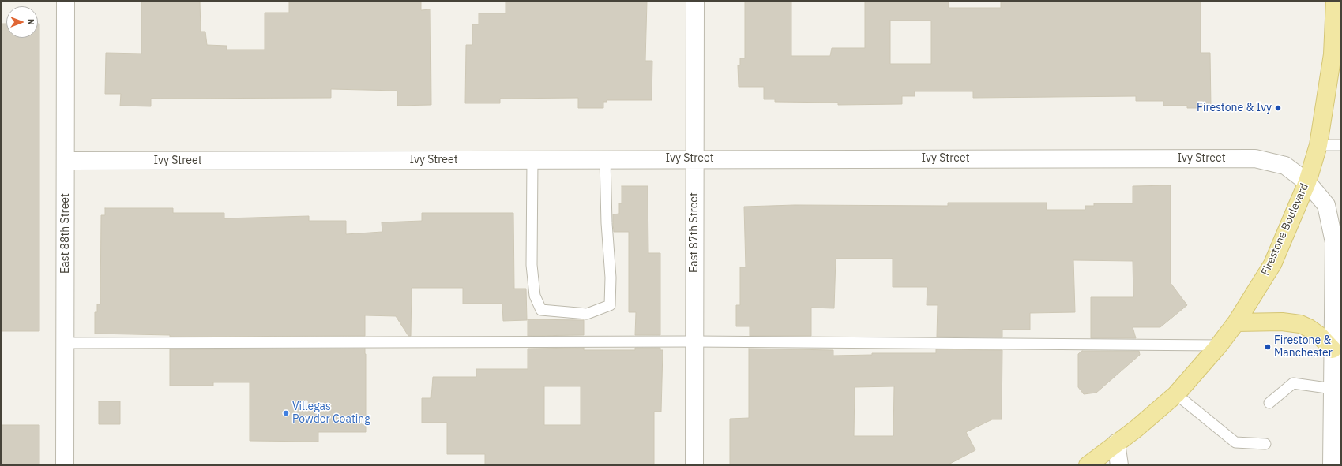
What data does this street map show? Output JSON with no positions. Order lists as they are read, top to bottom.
{
  "streets": {
    "main road": ["Firestone Boulevard"],
    "street": ["Ivy Street", "East 87th Street", "East 88th Street"]
  },
  "crossings": [
    ["Ivy Street", "Firestone Boulevard"],
    ["Ivy Street", "East 87th Street"],
    ["Ivy Street", "East 88th Street"]
  ],
  "places": ["Firestone & Ivy", "Firestone & Manchester", "Villegas Powder Coating"],
  "north": "right"
}
